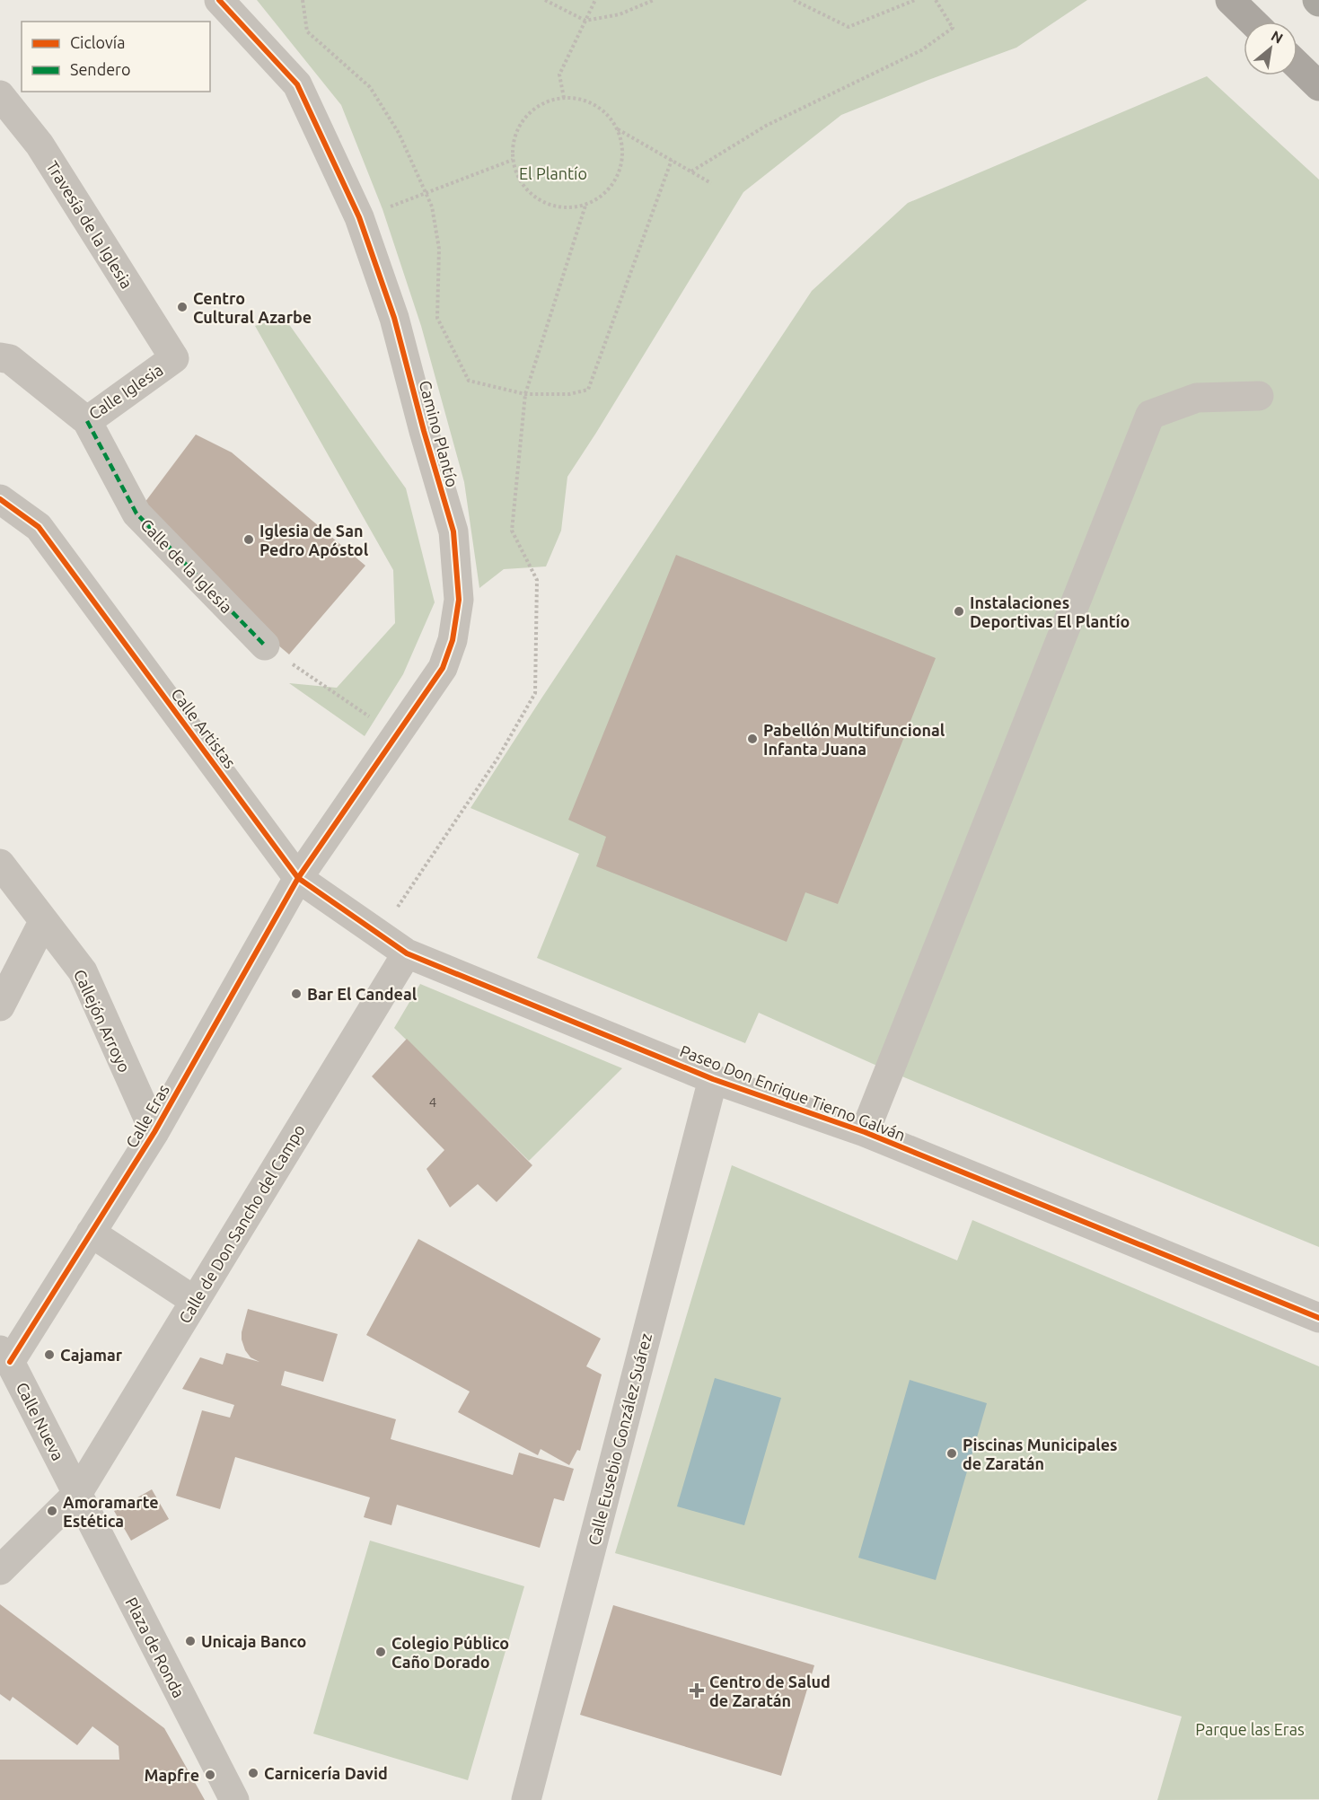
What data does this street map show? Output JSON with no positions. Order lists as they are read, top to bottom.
{
  "streets": {
    "street": [
      "Travesía de la Iglesia",
      "Calle Iglesia",
      "Camino Plantío",
      "Calle de la Iglesia",
      "Calle Artistas",
      "Callejón Arroyo",
      "Paseo Don Enrique Tierno Galván",
      "Calle Eras",
      "Calle de Don Sancho del Campo",
      "Calle Nueva",
      "Calle Eusebio González Suárez",
      "Plaza de Ronda"
    ]
  },
  "crossings": [
    ["Travesía de la Iglesia", "Calle Iglesia"],
    ["Calle Iglesia", "Calle de la Iglesia"],
    ["Camino Plantío", "Calle Artistas"],
    ["Camino Plantío", "Calle Eras"],
    ["Calle Artistas", "Paseo Don Enrique Tierno Galván"],
    ["Calle Artistas", "Calle Eras"],
    ["Calle Artistas", "Calle de Don Sancho del Campo"],
    ["Callejón Arroyo", "Calle Eras"],
    ["Paseo Don Enrique Tierno Galván", "Calle de Don Sancho del Campo"],
    ["Paseo Don Enrique Tierno Galván", "Calle Eusebio González Suárez"],
    ["Calle Eras", "Calle Nueva"],
    ["Calle de Don Sancho del Campo", "Calle Nueva"],
    ["Calle de Don Sancho del Campo", "Plaza de Ronda"],
    ["Calle Nueva", "Plaza de Ronda"]
  ],
  "parks": ["El Plantío", "Parque las Eras"],
  "places": {
    "other": [
      "Centro Cultural Azarbe",
      "Iglesia de San Pedro Apóstol",
      "Instalaciones Deportivas El Plantío",
      "Pabellón Multifuncional Infanta Juana",
      "Bar El Candeal",
      "Cajamar",
      "Piscinas Municipales de Zaratán",
      "Amoramarte Estética",
      "Unicaja Banco",
      "Colegio Público Caño Dorado",
      "Carnicería David",
      "Mapfre"
    ],
    "health": ["Centro de Salud de Zaratán"]
  },
  "house_numbers": ["4"],
  "legend": ["Ciclovía", "Sendero"],
  "north": "top right"
}
